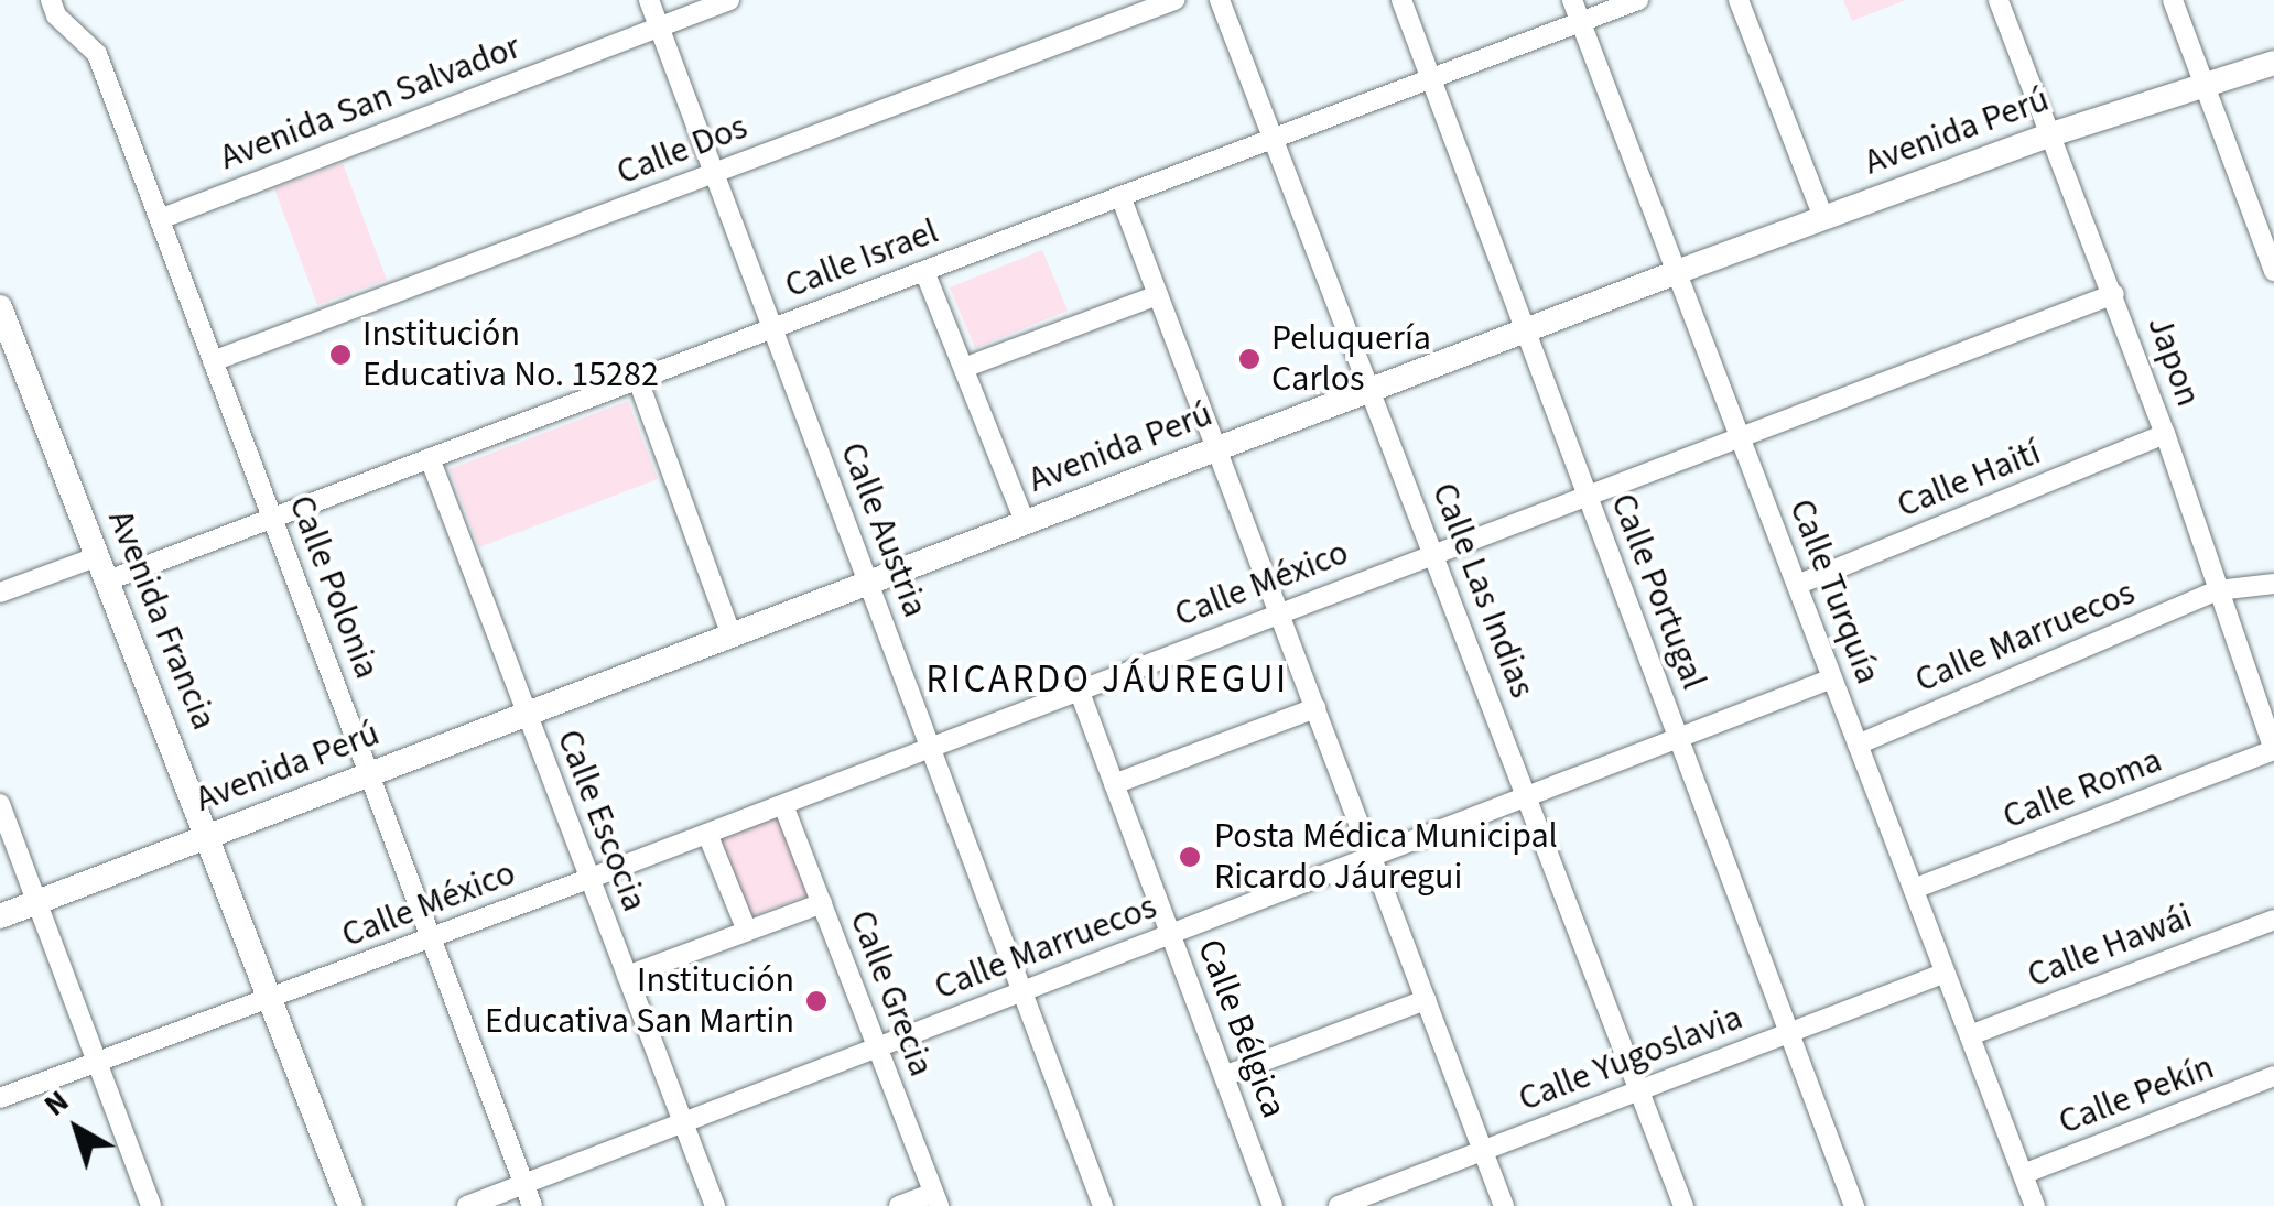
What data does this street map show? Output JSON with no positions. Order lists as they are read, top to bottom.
{
  "streets": {
    "street": [
      "Avenida San Salvador",
      "Avenida Perú",
      "Calle Dos",
      "Calle Israel",
      "Japon",
      "Calle Haití",
      "Calle Austria",
      "Calle México",
      "Calle Polonia",
      "Calle Las Indias",
      "Calle Portugal",
      "Calle Turquía",
      "Avenida Francia",
      "Calle Marruecos",
      "Calle Roma",
      "Calle Escocia",
      "Calle Hawái",
      "Calle Grecia",
      "Calle Bélgica",
      "Calle Yugoslavia",
      "Calle Pekín"
    ]
  },
  "crossings": [
    ["Avenida San Salvador", "Calle Austria"],
    ["Avenida San Salvador", "Calle Polonia"],
    ["Avenida Perú", "Japon"],
    ["Avenida Perú", "Calle Austria"],
    ["Avenida Perú", "Calle Polonia"],
    ["Avenida Perú", "Calle Las Indias"],
    ["Avenida Perú", "Calle Portugal"],
    ["Avenida Perú", "Calle Turquía"],
    ["Avenida Perú", "Avenida Francia"],
    ["Avenida Perú", "Calle Escocia"],
    ["Calle Dos", "Calle Austria"],
    ["Calle Dos", "Calle Polonia"],
    ["Calle Israel", "Calle Austria"],
    ["Calle Israel", "Calle Polonia"],
    ["Calle Israel", "Calle Las Indias"],
    ["Calle Israel", "Calle Portugal"],
    ["Calle Israel", "Calle Turquía"],
    ["Calle Israel", "Avenida Francia"],
    ["Calle Israel", "Calle Escocia"],
    ["Japon", "Calle Haití"],
    ["Japon", "Calle México"],
    ["Japon", "Calle Marruecos"],
    ["Japon", "Calle Roma"],
    ["Calle Haití", "Calle Turquía"],
    ["Calle Austria", "Calle México"],
    ["Calle Austria", "Calle Marruecos"],
    ["Calle México", "Calle Polonia"],
    ["Calle México", "Calle Las Indias"],
    ["Calle México", "Calle Portugal"],
    ["Calle México", "Calle Turquía"],
    ["Calle México", "Avenida Francia"],
    ["Calle México", "Calle Escocia"],
    ["Calle México", "Calle Grecia"],
    ["Calle México", "Calle Bélgica"],
    ["Calle Polonia", "Calle Marruecos"],
    ["Calle Las Indias", "Calle Marruecos"],
    ["Calle Las Indias", "Calle Yugoslavia"],
    ["Calle Portugal", "Calle Marruecos"],
    ["Calle Portugal", "Calle Yugoslavia"],
    ["Calle Turquía", "Calle Marruecos"],
    ["Calle Turquía", "Calle Roma"],
    ["Calle Turquía", "Calle Hawái"],
    ["Calle Turquía", "Calle Yugoslavia"],
    ["Calle Turquía", "Calle Pekín"],
    ["Calle Marruecos", "Calle Escocia"],
    ["Calle Marruecos", "Calle Grecia"],
    ["Calle Marruecos", "Calle Bélgica"]
  ],
  "districts": ["RICARDO JÁUREGUI"],
  "places": [
    "Institución Educativa No. 15282",
    "Peluquería Carlos",
    "Posta Médica Municipal Ricardo Jáuregui",
    "Institución Educativa San Martin"
  ],
  "north": "top left"
}
